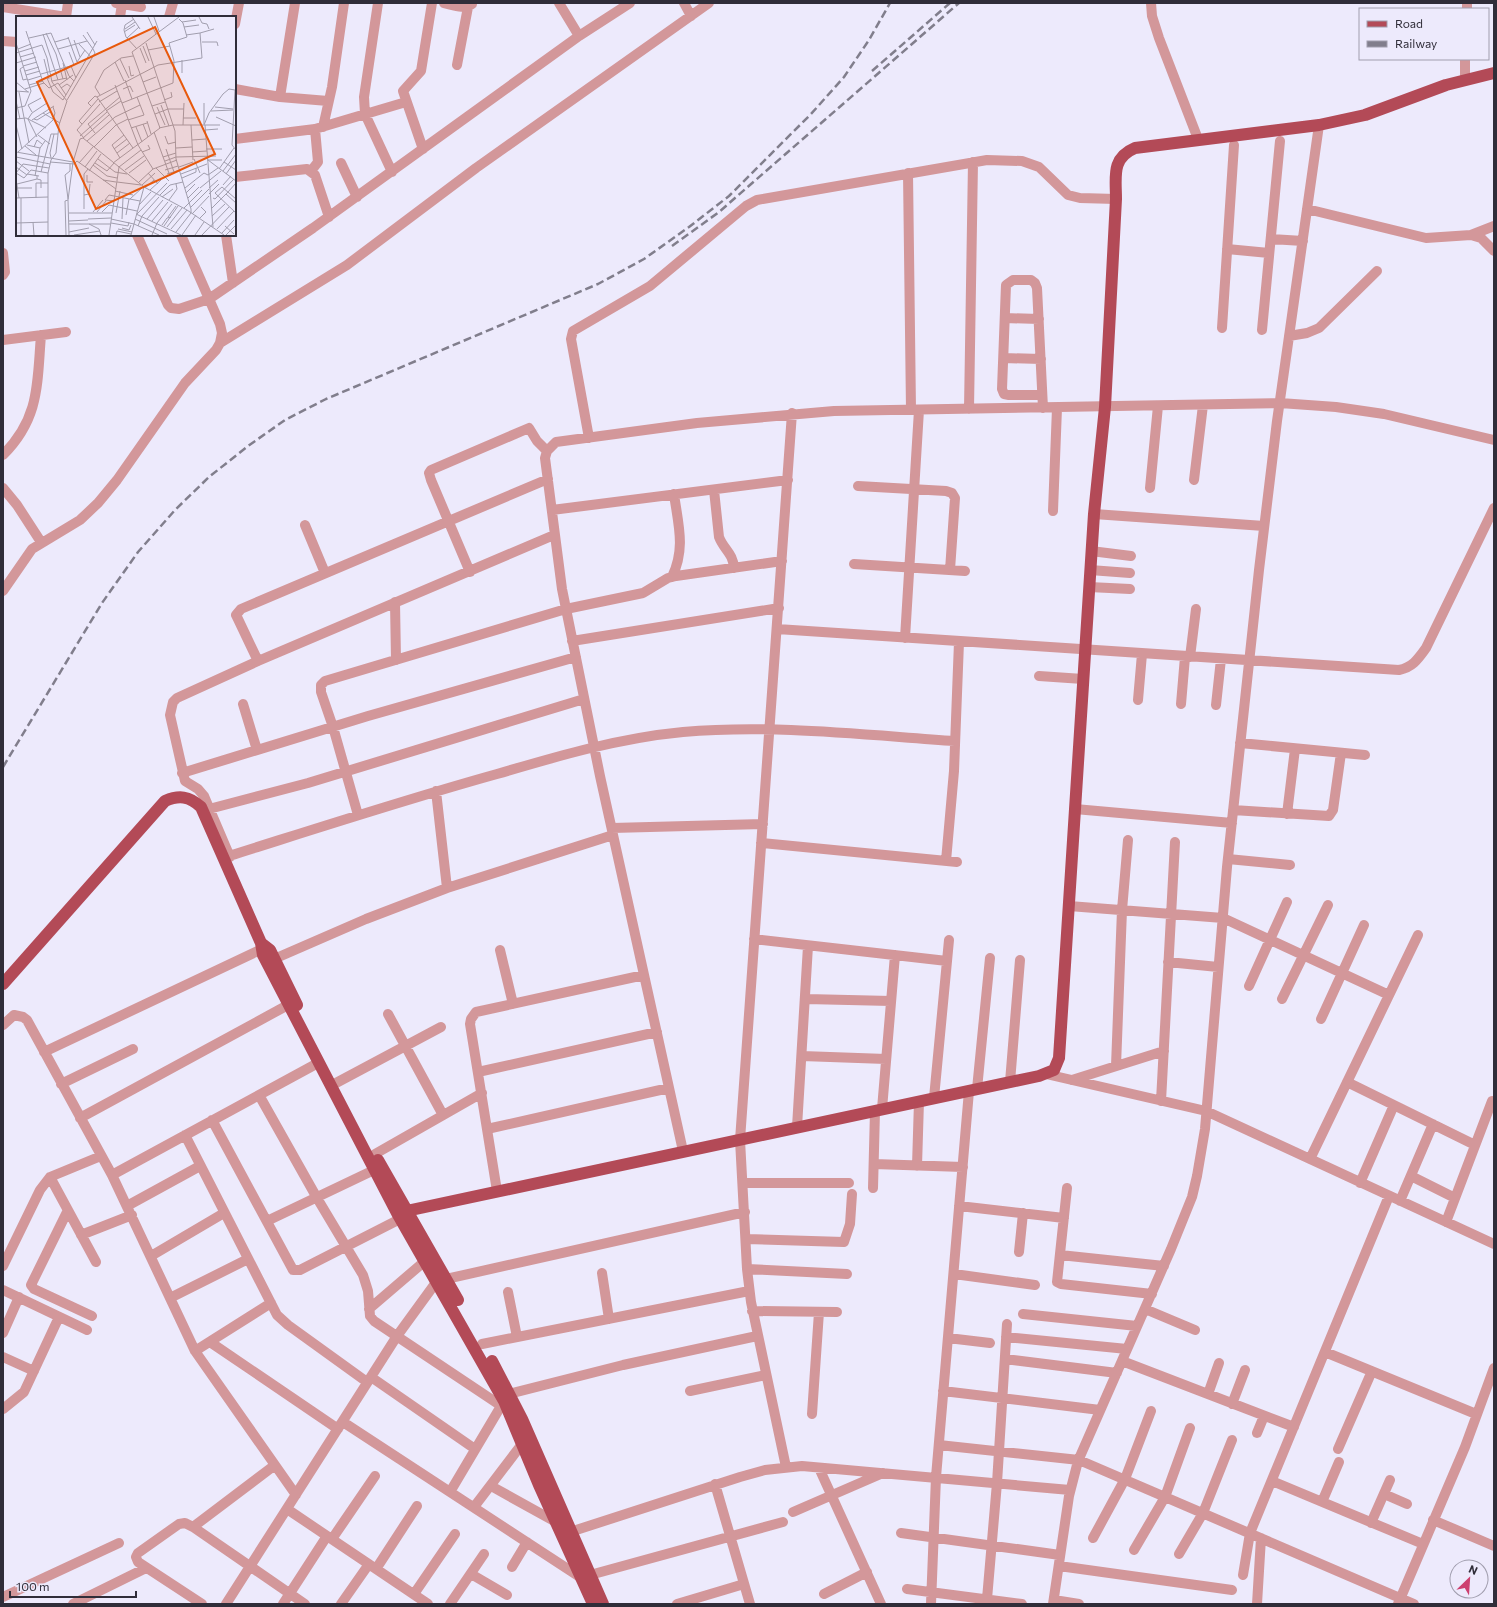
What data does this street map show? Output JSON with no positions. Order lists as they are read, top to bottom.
{
  "legend": ["Road", "Railway"],
  "scale_bar": "100 m",
  "north": "top right"
}
